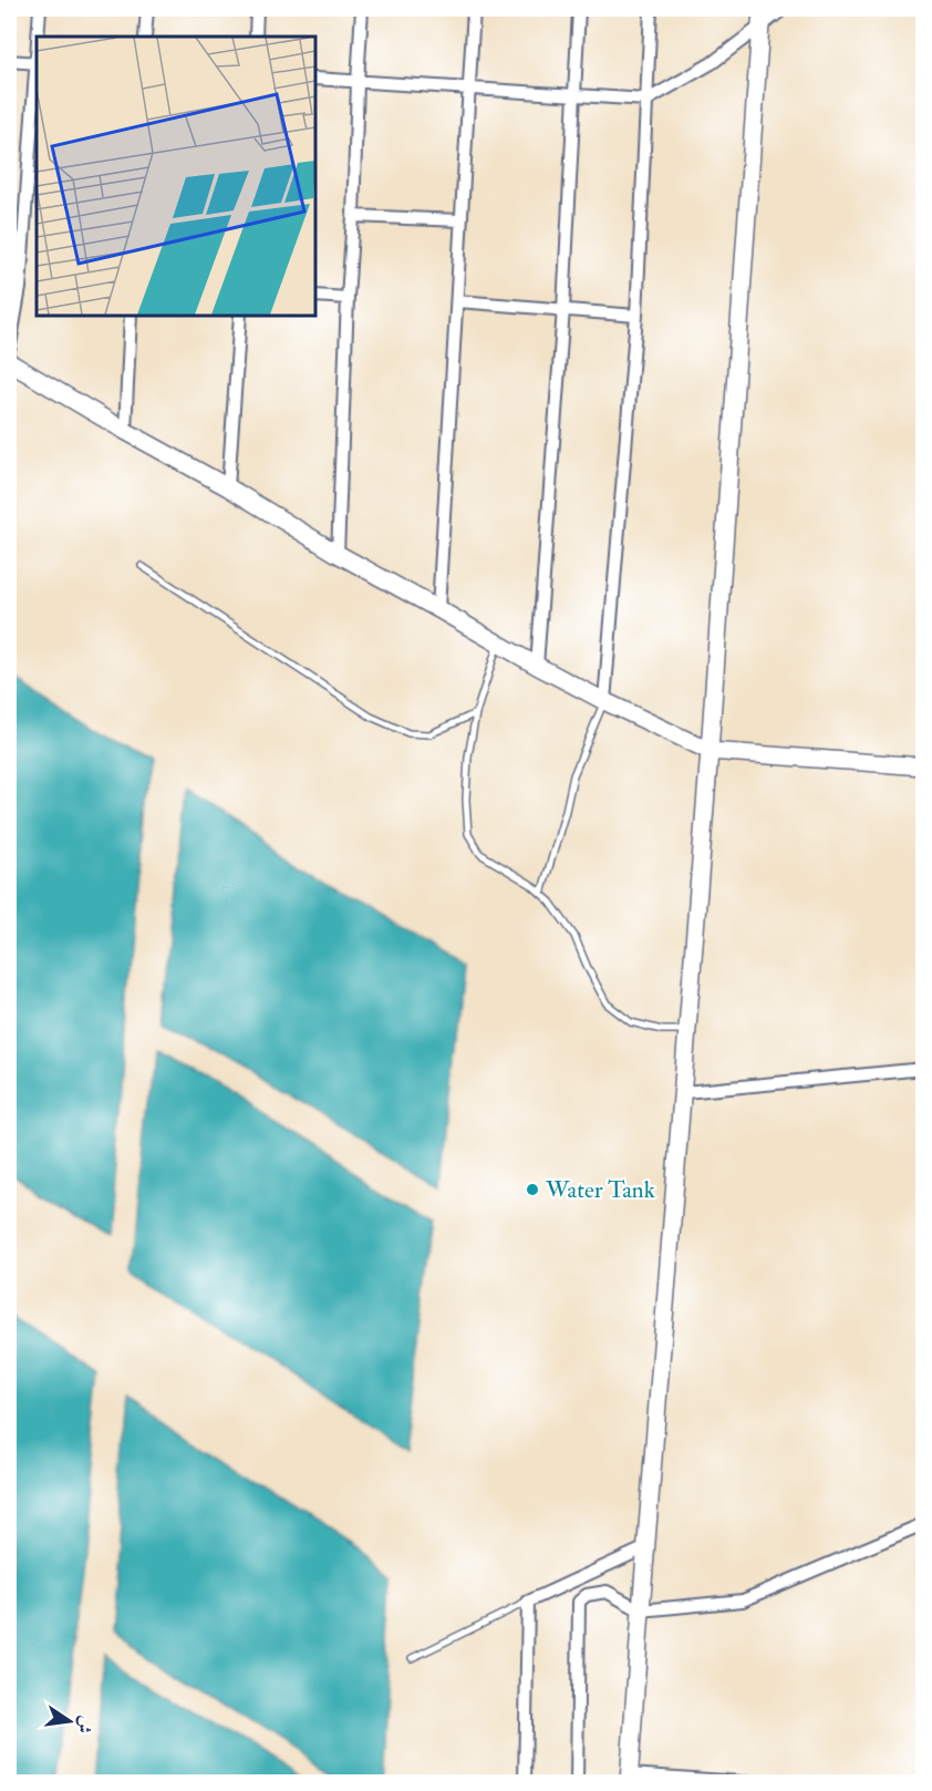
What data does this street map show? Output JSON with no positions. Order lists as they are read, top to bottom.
{
  "places": ["Water Tank"],
  "north": "right"
}
